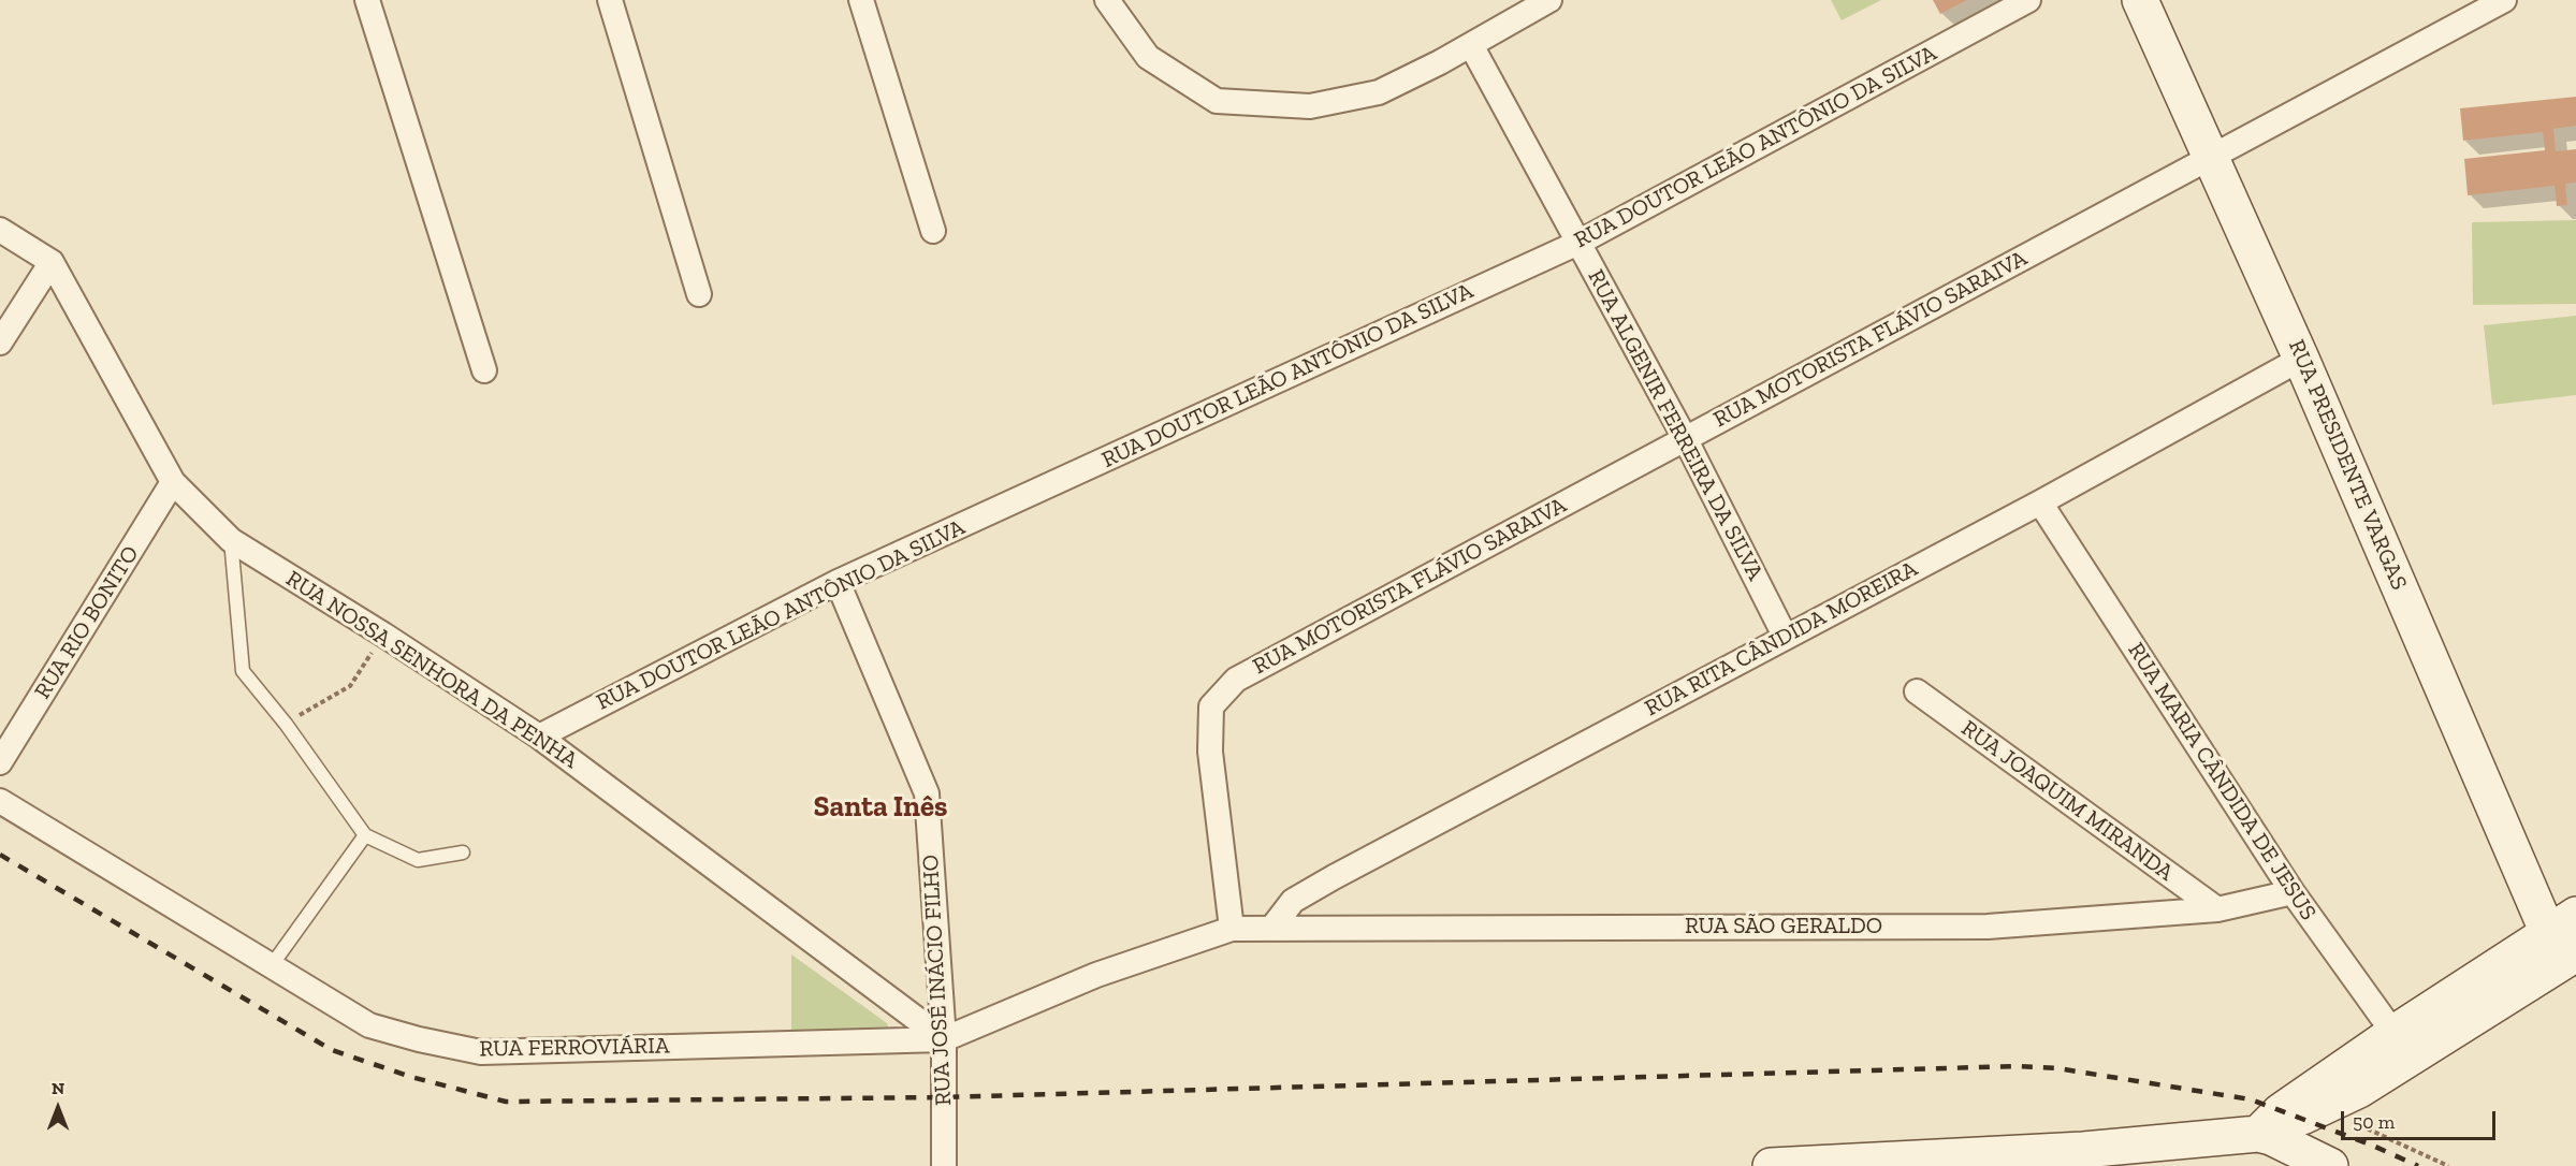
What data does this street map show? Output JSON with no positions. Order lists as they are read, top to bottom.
{
  "streets": {
    "street": [
      "RUA DOUTOR LEÃO ANTÔNIO DA SILVA",
      "RUA MOTORISTA FLÁVIO SARAIVA",
      "RUA ALGENIR FERREIRA DA SILVA",
      "RUA PRESIDENTE VARGAS",
      "RUA RIO BONITO",
      "RUA RITA CÂNDIDA MOREIRA",
      "RUA NOSSA SENHORA DA PENHA",
      "RUA MARIA CÂNDIDA DE JESUS",
      "RUA JOAQUIM MIRANDA",
      "RUA SÃO GERALDO",
      "RUA JOSÉ INÁCIO FILHO",
      "RUA FERROVIÁRIA"
    ]
  },
  "crossings": [
    ["RUA DOUTOR LEÃO ANTÔNIO DA SILVA", "RUA ALGENIR FERREIRA DA SILVA"],
    ["RUA DOUTOR LEÃO ANTÔNIO DA SILVA", "RUA NOSSA SENHORA DA PENHA"],
    ["RUA DOUTOR LEÃO ANTÔNIO DA SILVA", "RUA JOSÉ INÁCIO FILHO"],
    ["RUA MOTORISTA FLÁVIO SARAIVA", "RUA ALGENIR FERREIRA DA SILVA"],
    ["RUA MOTORISTA FLÁVIO SARAIVA", "RUA PRESIDENTE VARGAS"],
    ["RUA MOTORISTA FLÁVIO SARAIVA", "RUA SÃO GERALDO"],
    ["RUA ALGENIR FERREIRA DA SILVA", "RUA RITA CÂNDIDA MOREIRA"],
    ["RUA PRESIDENTE VARGAS", "RUA RITA CÂNDIDA MOREIRA"],
    ["RUA RIO BONITO", "RUA NOSSA SENHORA DA PENHA"],
    ["RUA RITA CÂNDIDA MOREIRA", "RUA MARIA CÂNDIDA DE JESUS"],
    ["RUA RITA CÂNDIDA MOREIRA", "RUA SÃO GERALDO"],
    ["RUA NOSSA SENHORA DA PENHA", "RUA JOSÉ INÁCIO FILHO"],
    ["RUA NOSSA SENHORA DA PENHA", "RUA FERROVIÁRIA"],
    ["RUA MARIA CÂNDIDA DE JESUS", "RUA SÃO GERALDO"],
    ["RUA JOAQUIM MIRANDA", "RUA SÃO GERALDO"],
    ["RUA JOSÉ INÁCIO FILHO", "RUA FERROVIÁRIA"]
  ],
  "districts": ["Santa Inês"],
  "scale_bar": "50 m",
  "north": "top"
}
